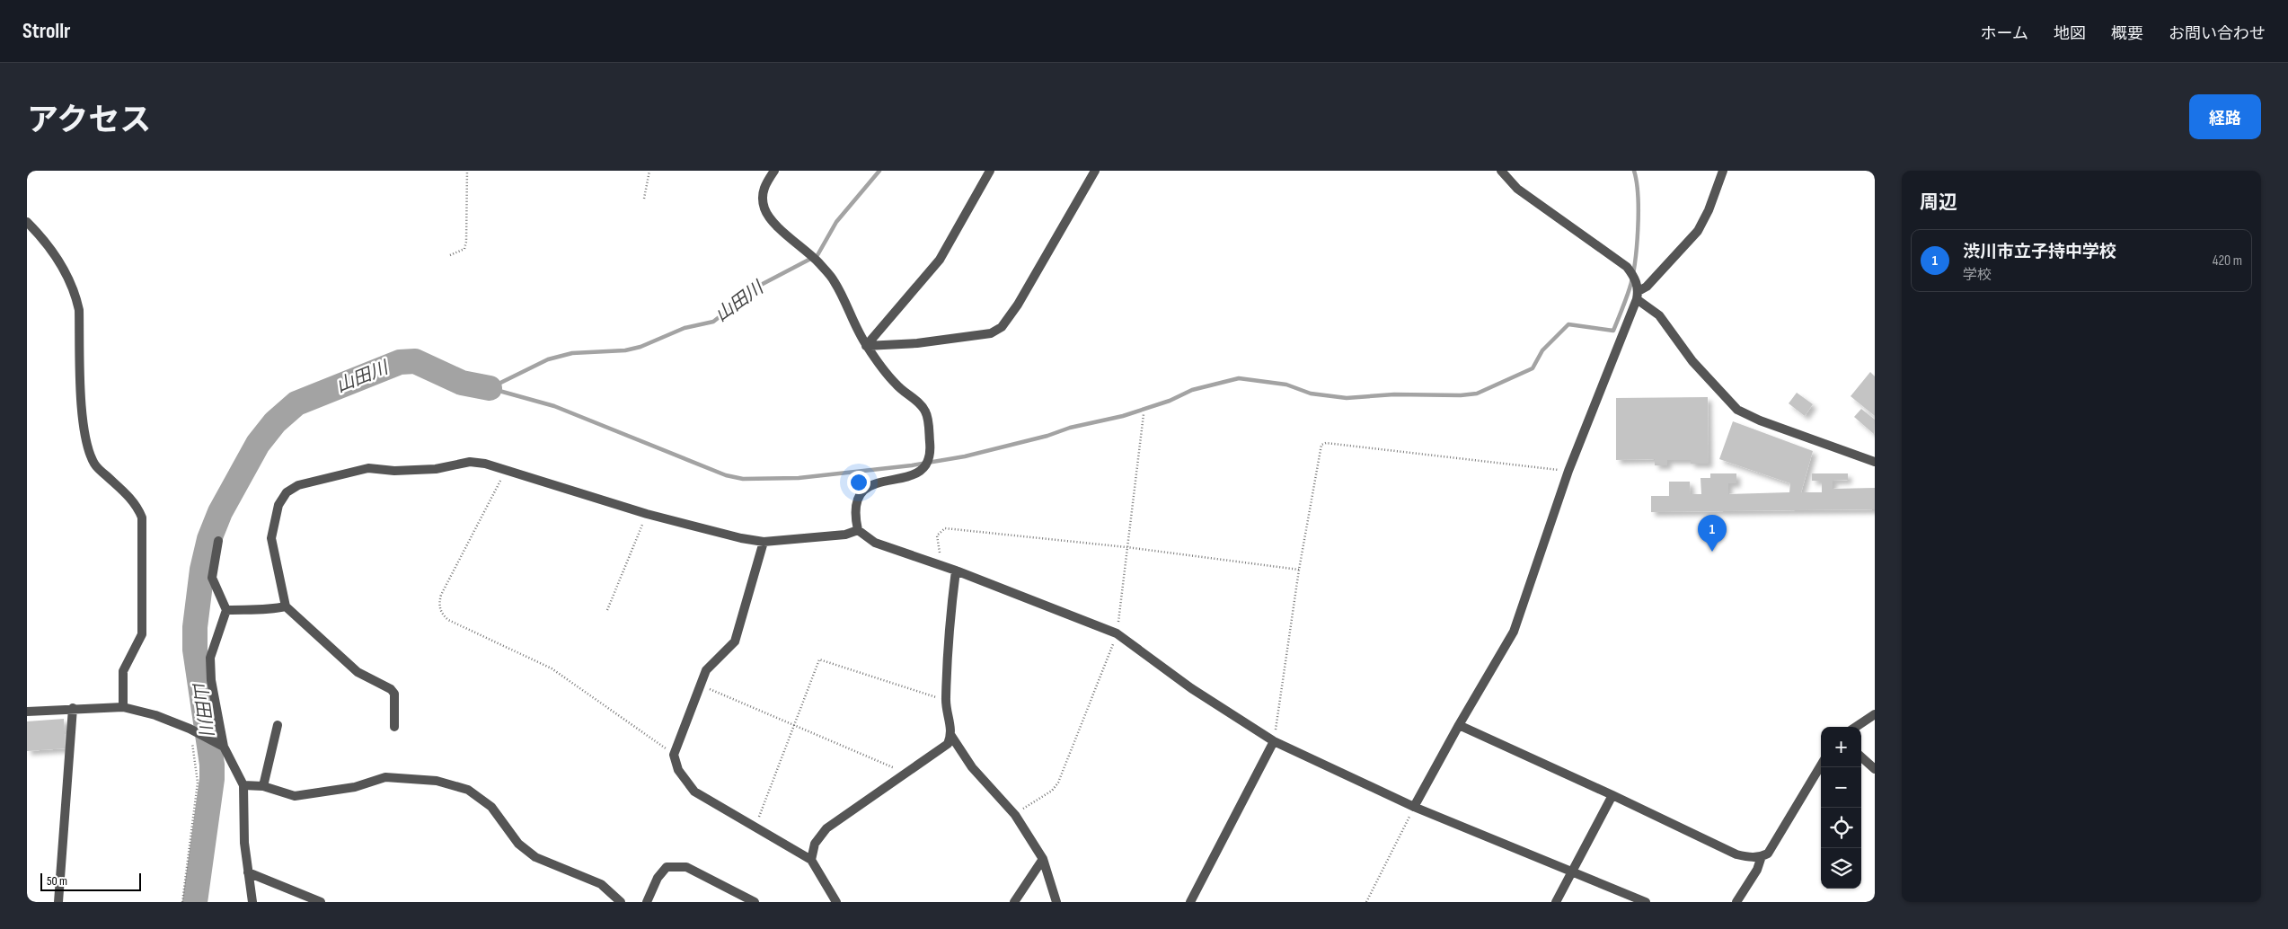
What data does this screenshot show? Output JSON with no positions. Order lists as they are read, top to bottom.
{
  "water": ["山田川"],
  "scale_bar": "50 m",
  "page": {
    "header": "Strollr",
    "nav": [
      "ホーム",
      "地図",
      "概要",
      "お問い合わせ"
    ],
    "title": "アクセス",
    "buttons": "経路",
    "heading": "周辺",
    "list": [
      {
        "mark": "1",
        "name": "渋川市立子持中学校",
        "note": "学校",
        "value": "420 m"
      }
    ],
    "pins": "1",
    "map_buttons": ["+", "−"],
    "scale": "50 m"
  }
}
